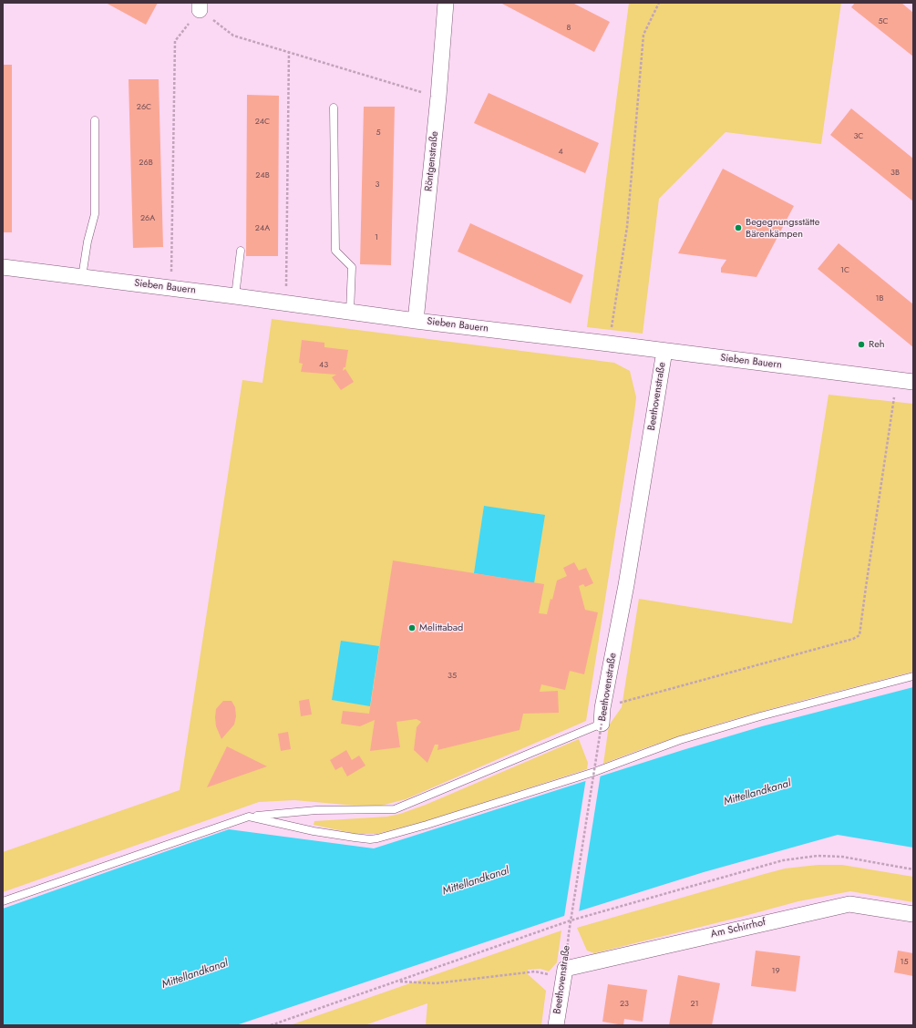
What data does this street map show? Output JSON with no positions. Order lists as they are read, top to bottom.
{
  "streets": {
    "street": [
      "Röntgenstraße",
      "Sieben Bauern",
      "Beethovenstraße",
      "Am Schirrhof"
    ]
  },
  "crossings": [
    ["Röntgenstraße", "Sieben Bauern"],
    ["Sieben Bauern", "Beethovenstraße"],
    ["Beethovenstraße", "Am Schirrhof"]
  ],
  "water": ["Mittellandkanal"],
  "places": ["Begegnungsstätte Bärenkämpen", "Reh", "Melittabad"],
  "house_numbers": [
    "5C",
    "8",
    "26C",
    "24C",
    "5",
    "3C",
    "4",
    "26B",
    "3B",
    "24B",
    "3",
    "26A",
    "24A",
    "1",
    "1C",
    "1B",
    "43",
    "35",
    "15",
    "19",
    "23",
    "21"
  ]
}
